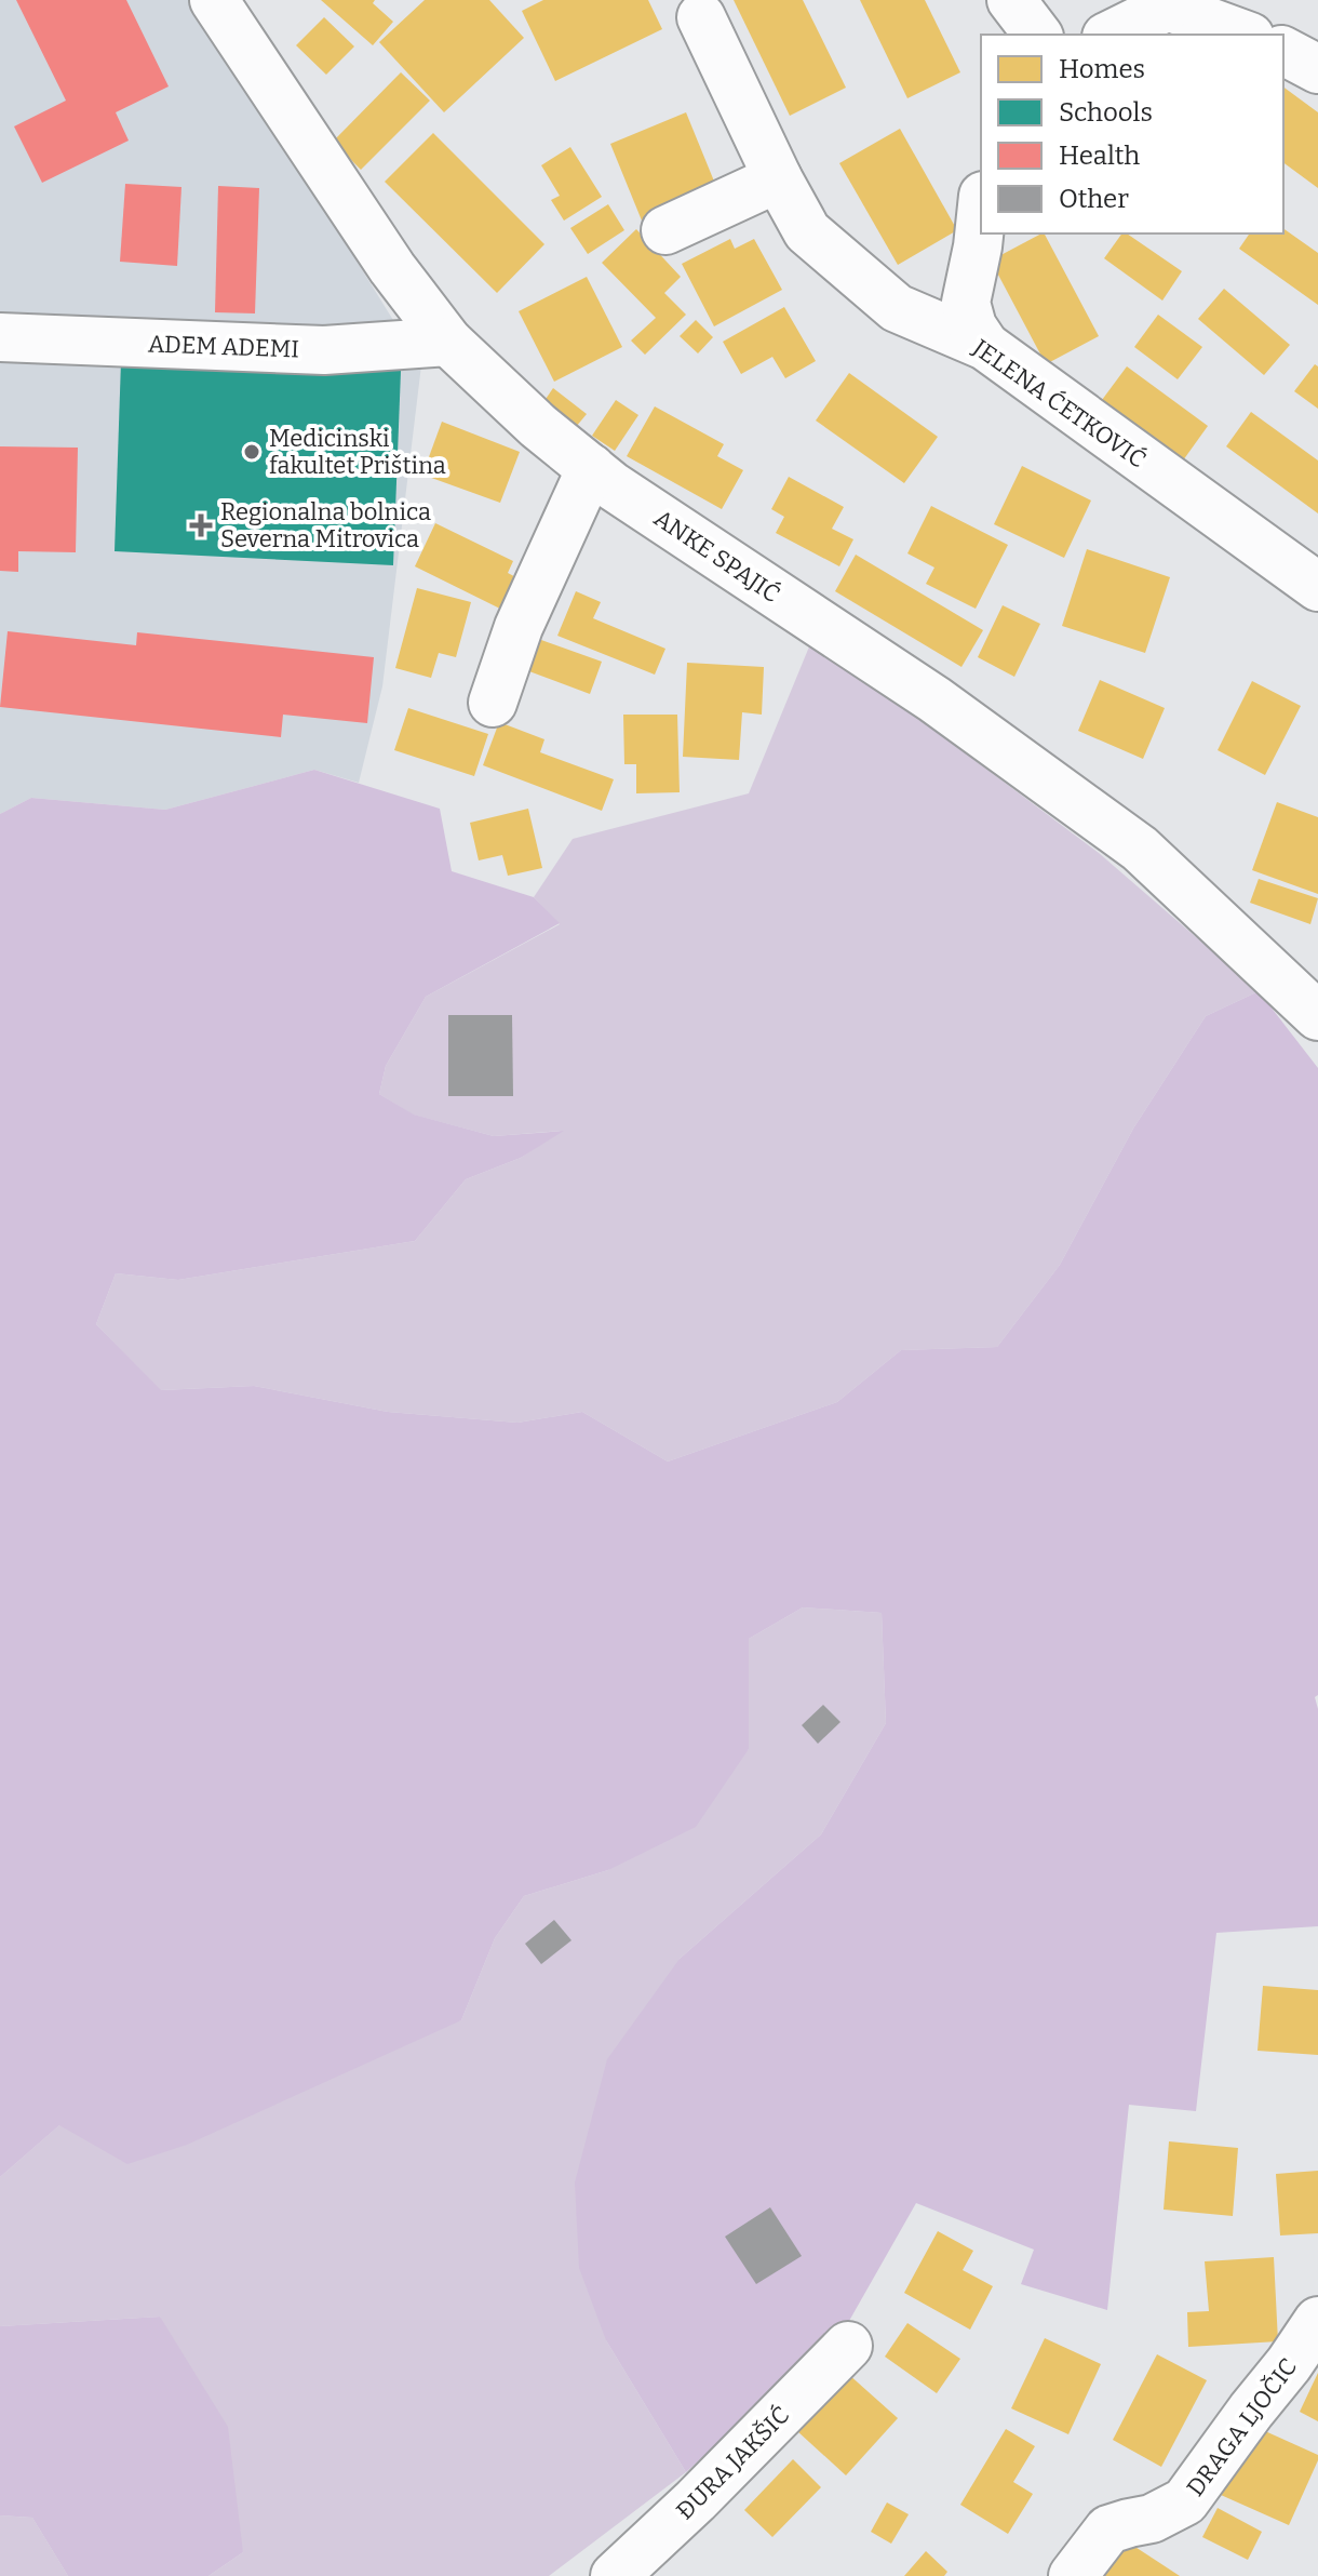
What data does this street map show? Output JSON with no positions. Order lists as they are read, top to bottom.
{
  "streets": {
    "street": [
      "ADEM ADEMI",
      "JELENA ĆETKOVIĆ",
      "ANKE SPAJIĆ",
      "DRAGA LJOČIC",
      "ÐURA JAKŠIĆ"
    ]
  },
  "crossings": [
    ["ADEM ADEMI", "ANKE SPAJIĆ"]
  ],
  "places": {
    "other": ["Medicinski fakultet Priština"],
    "health": ["Regionalna bolnica Severna Mitrovica"]
  },
  "legend": [
    "Homes",
    "Schools",
    "Health",
    "Other"
  ]
}
